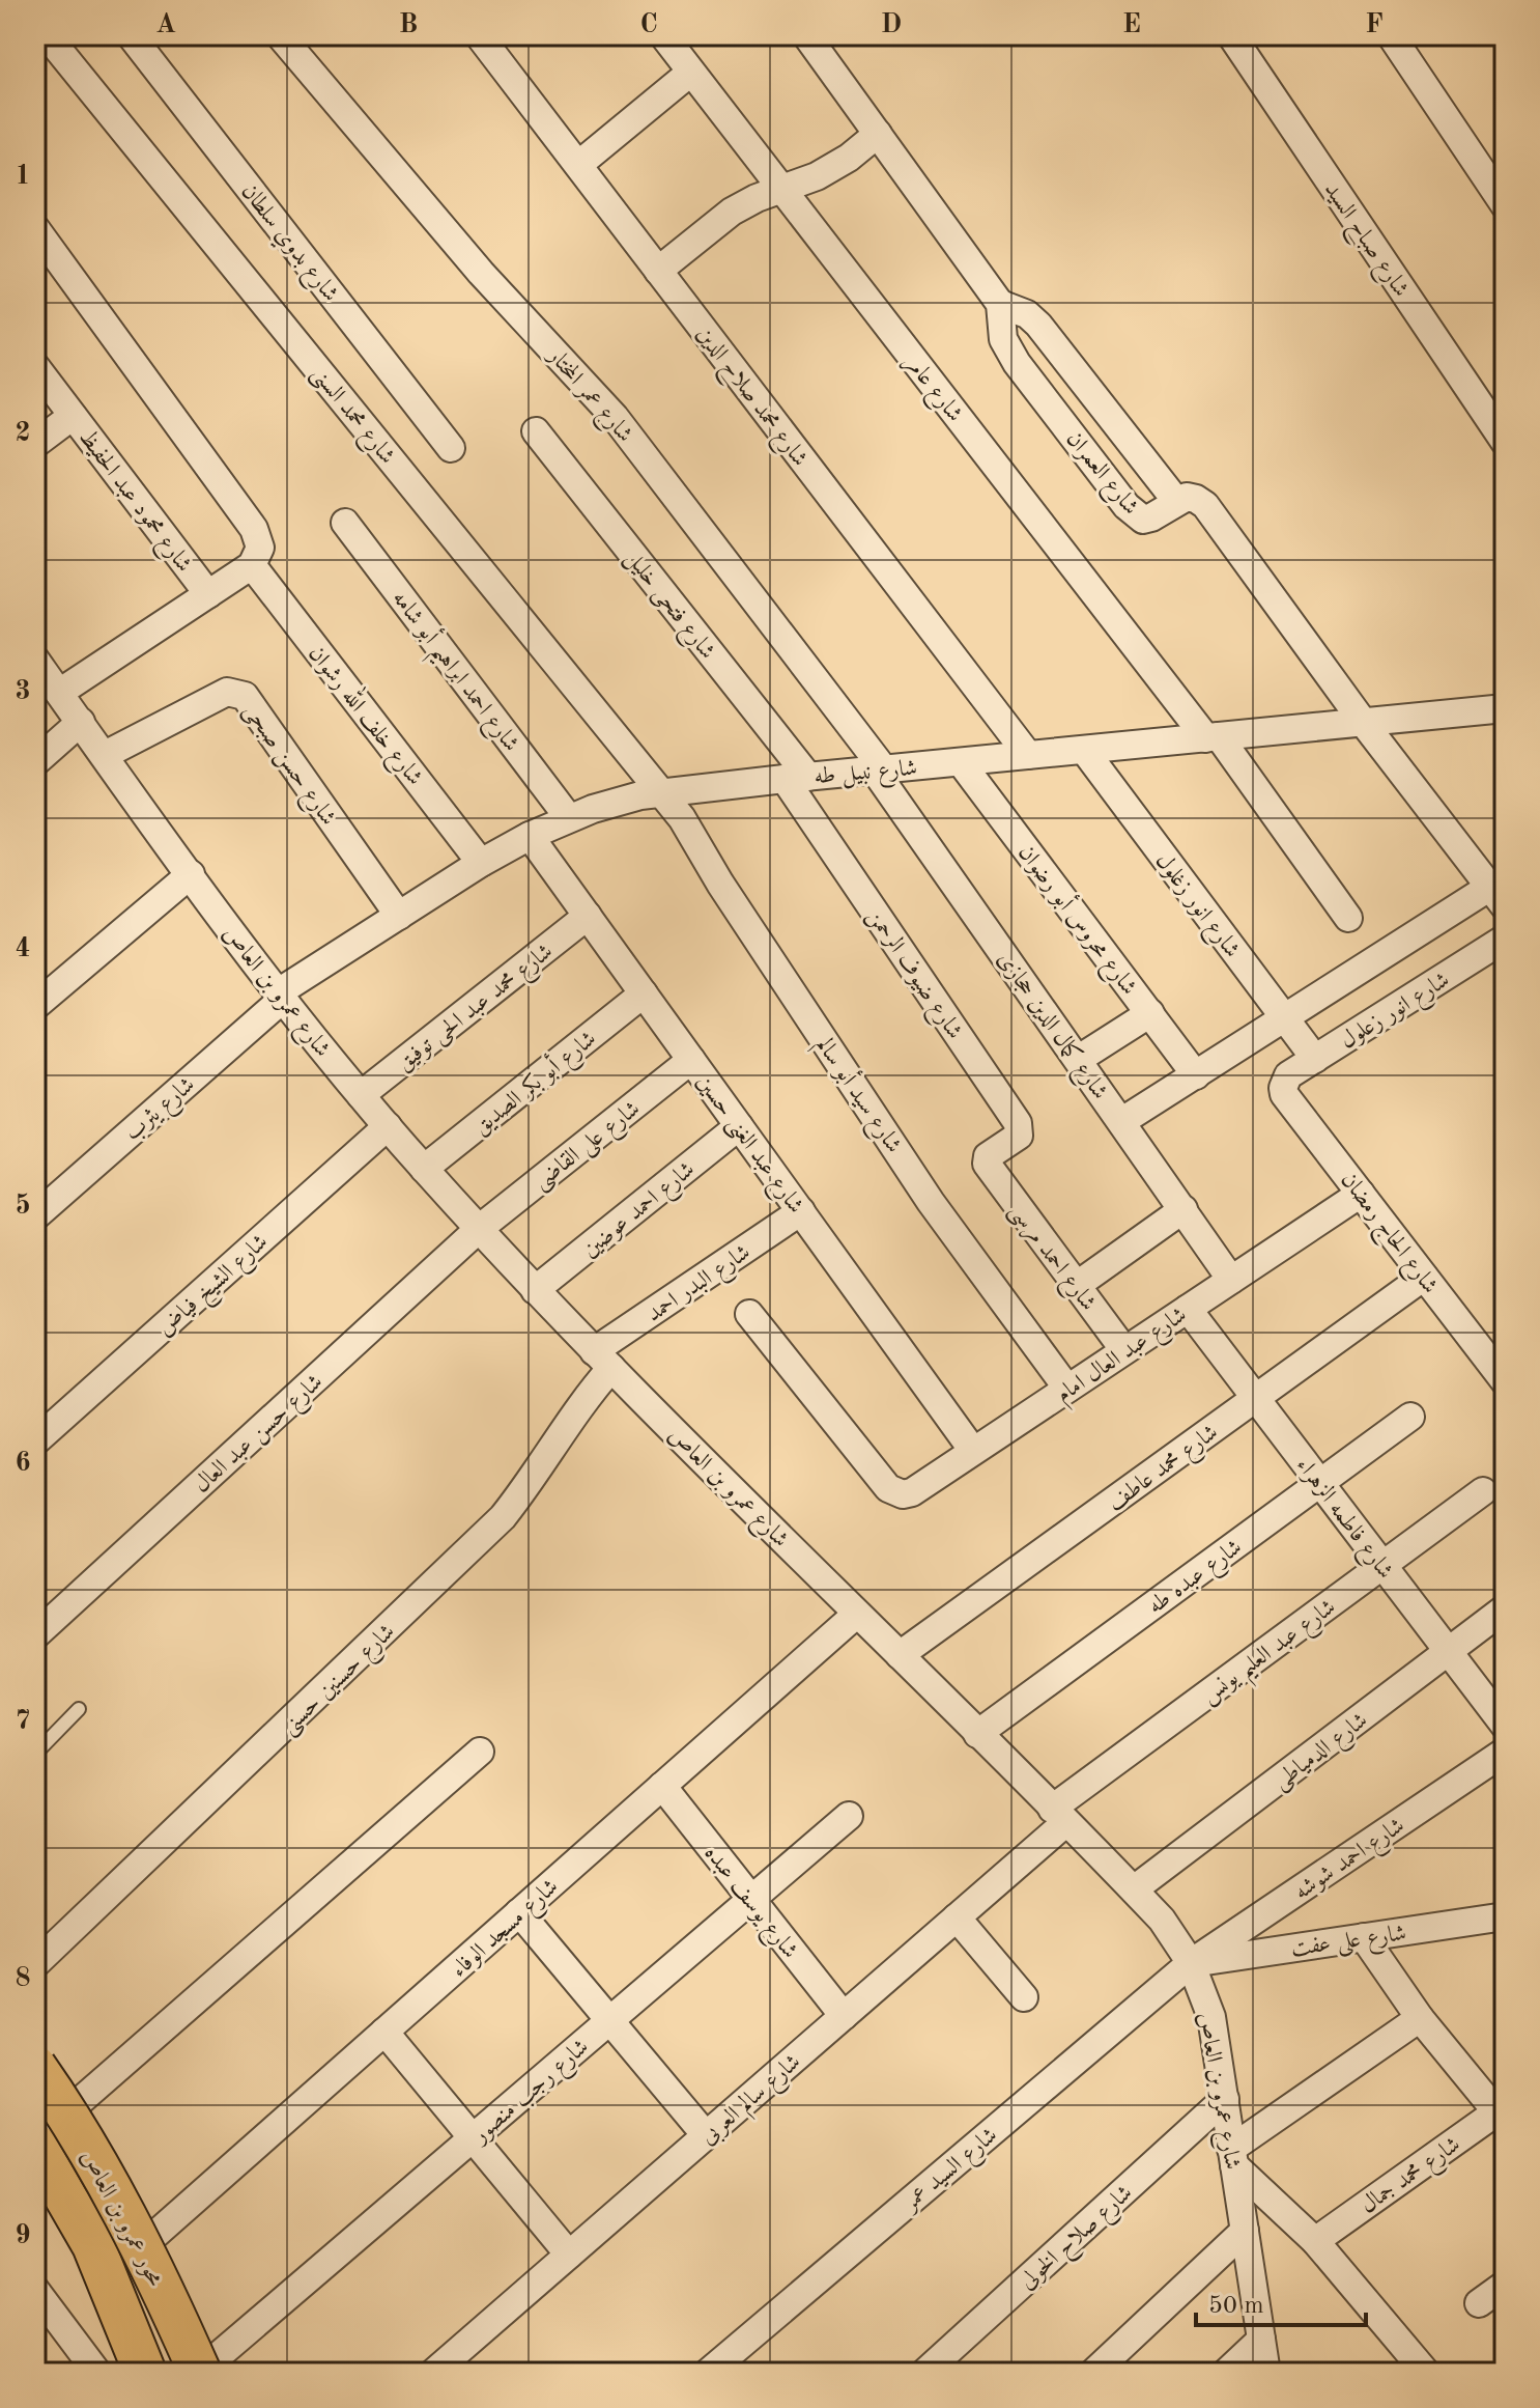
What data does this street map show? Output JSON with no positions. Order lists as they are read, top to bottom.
{
  "streets": {
    "main road": ["محور عمرو بن العاص"],
    "street": [
      "شارع صباح السيد",
      "شارع بدوي سلطان",
      "شارع عامر",
      "شارع عمر المختار",
      "شارع محمد صلاح الدين",
      "شارع محمد السنى",
      "شارع العمران",
      "شارع محمود عبد الحفيظ",
      "شارع فتحى خليل",
      "شارع احمد ابراهيم أبو شامه",
      "شارع خلف الله رشوان",
      "شارع حسن صبحى",
      "شارع نبيل طه",
      "شارع انور زغلول",
      "شارع محروس أبو رضوان",
      "شارع ضيوف الرحمن",
      "شارع عمرو بن العاص",
      "شارع محمد عبد الحى توفيق",
      "شارع انور زعلول",
      "شارع كمال الدين حجازى",
      "شارع أبو بكر الصديق",
      "شارع سيد أبو سالم",
      "شارع يثرب",
      "شارع عبد الغنى حسين",
      "شارع على القاضى",
      "شارع احمد عوضين",
      "شارع الحاج رمضان",
      "شارع احمد مرسى",
      "شارع البدر احمد",
      "شارع الشيخ فياض",
      "شارع عبد العال امام",
      "شارع حسن عبد العال",
      "شارع محمد عاطف",
      "شارع فاطمه الزهراء",
      "شارع عبده طه",
      "شارع عبد العليم يونس",
      "شارع حسنين حسنى",
      "شارع الدمياطى",
      "شارع احمد شوشه",
      "شارع يوسف عبده",
      "شارع مسجد الوفاء",
      "شارع على عفت",
      "شارع رجب منصور",
      "شارع سالم العربى",
      "شارع السيد عمر",
      "شارع محمد جمال",
      "شارع صلاح الخولى"
    ]
  },
  "crossings": [
    ["شارع عامر", "شارع نبيل طه"],
    ["شارع عمر المختار", "شارع نبيل طه"],
    ["شارع عمر المختار", "شارع كمال الدين حجازى"],
    ["شارع محمد صلاح الدين", "شارع نبيل طه"],
    ["شارع محمد السنى", "شارع نبيل طه"],
    ["شارع محمد السنى", "شارع سيد أبو سالم"],
    ["شارع العمران", "شارع نبيل طه"],
    ["شارع فتحى خليل", "شارع نبيل طه"],
    ["شارع فتحى خليل", "شارع ضيوف الرحمن"],
    ["شارع احمد ابراهيم أبو شامه", "شارع نبيل طه"],
    ["شارع خلف الله رشوان", "شارع نبيل طه"],
    ["شارع حسن صبحى", "شارع نبيل طه"],
    ["شارع حسن صبحى", "شارع عمرو بن العاص"],
    ["شارع نبيل طه", "شارع انور زغلول"],
    ["شارع نبيل طه", "شارع محروس أبو رضوان"],
    ["شارع نبيل طه", "شارع ضيوف الرحمن"],
    ["شارع نبيل طه", "شارع عمرو بن العاص"],
    ["شارع نبيل طه", "شارع كمال الدين حجازى"],
    ["شارع نبيل طه", "شارع سيد أبو سالم"],
    ["شارع نبيل طه", "شارع يثرب"],
    ["شارع نبيل طه", "شارع عبد الغنى حسين"],
    ["شارع انور زغلول", "شارع انور زعلول"],
    ["شارع ضيوف الرحمن", "شارع احمد مرسى"],
    ["شارع عمرو بن العاص", "شارع محمد عبد الحى توفيق"],
    ["شارع عمرو بن العاص", "شارع أبو بكر الصديق"],
    ["شارع عمرو بن العاص", "شارع يثرب"],
    ["شارع عمرو بن العاص", "شارع على القاضى"],
    ["شارع عمرو بن العاص", "شارع احمد عوضين"],
    ["شارع عمرو بن العاص", "شارع البدر احمد"],
    ["شارع عمرو بن العاص", "شارع الشيخ فياض"],
    ["شارع عمرو بن العاص", "شارع حسن عبد العال"],
    ["شارع عمرو بن العاص", "شارع محمد عاطف"],
    ["شارع عمرو بن العاص", "شارع عبده طه"],
    ["شارع عمرو بن العاص", "شارع عبد العليم يونس"],
    ["شارع عمرو بن العاص", "شارع حسنين حسنى"],
    ["شارع عمرو بن العاص", "شارع الدمياطى"],
    ["شارع عمرو بن العاص", "شارع احمد شوشه"],
    ["شارع عمرو بن العاص", "شارع مسجد الوفاء"],
    ["شارع عمرو بن العاص", "شارع على عفت"],
    ["شارع عمرو بن العاص", "شارع سالم العربى"],
    ["شارع عمرو بن العاص", "شارع السيد عمر"],
    ["شارع عمرو بن العاص", "شارع صلاح الخولى"],
    ["شارع محمد عبد الحى توفيق", "شارع عبد الغنى حسين"],
    ["شارع انور زعلول", "شارع الحاج رمضان"],
    ["شارع كمال الدين حجازى", "شارع عبد العال امام"],
    ["شارع أبو بكر الصديق", "شارع عبد الغنى حسين"],
    ["شارع سيد أبو سالم", "شارع عبد العال امام"],
    ["شارع عبد الغنى حسين", "شارع على القاضى"],
    ["شارع عبد الغنى حسين", "شارع احمد عوضين"],
    ["شارع عبد الغنى حسين", "شارع البدر احمد"],
    ["شارع عبد الغنى حسين", "شارع عبد العال امام"],
    ["شارع على القاضى", "شارع حسن عبد العال"],
    ["شارع الحاج رمضان", "شارع عبد العال امام"],
    ["شارع الحاج رمضان", "شارع محمد عاطف"],
    ["شارع احمد مرسى", "شارع عبد العال امام"],
    ["شارع البدر احمد", "شارع حسنين حسنى"],
    ["شارع عبد العال امام", "شارع فاطمه الزهراء"],
    ["شارع محمد عاطف", "شارع فاطمه الزهراء"],
    ["شارع فاطمه الزهراء", "شارع عبده طه"],
    ["شارع فاطمه الزهراء", "شارع عبد العليم يونس"],
    ["شارع فاطمه الزهراء", "شارع الدمياطى"],
    ["شارع عبد العليم يونس", "شارع سالم العربى"],
    ["شارع احمد شوشه", "شارع على عفت"],
    ["شارع احمد شوشه", "شارع السيد عمر"],
    ["شارع يوسف عبده", "شارع مسجد الوفاء"],
    ["شارع يوسف عبده", "شارع رجب منصور"],
    ["شارع يوسف عبده", "شارع سالم العربى"],
    ["شارع على عفت", "شارع السيد عمر"],
    ["شارع رجب منصور", "محور عمرو بن العاص"]
  ],
  "scale_bar": "50 m",
  "grid": {
    "columns": [
      "A",
      "B",
      "C",
      "D",
      "E",
      "F"
    ],
    "rows": [
      "1",
      "2",
      "3",
      "4",
      "5",
      "6",
      "7",
      "8",
      "9"
    ]
  }
}
